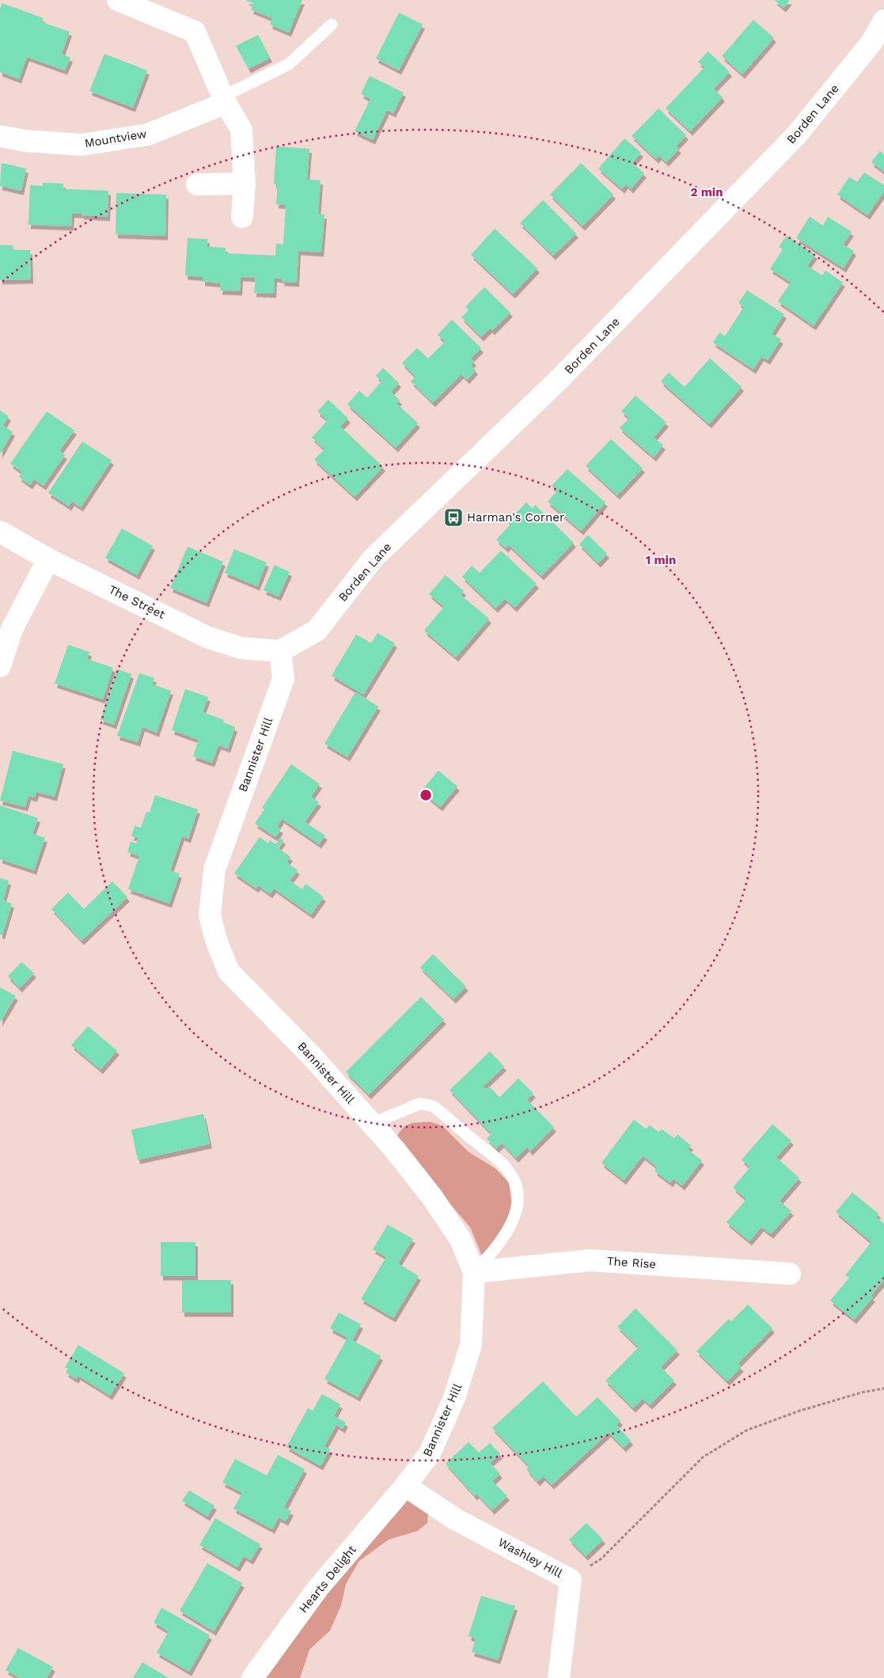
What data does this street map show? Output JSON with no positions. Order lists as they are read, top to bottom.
{
  "streets": {
    "street": [
      "Borden Lane",
      "Mountview",
      "The Street",
      "Bannister Hill",
      "The Rise",
      "Washley Hill",
      "Hearts Delight"
    ]
  },
  "crossings": [
    ["Borden Lane", "The Street"],
    ["Borden Lane", "Bannister Hill"],
    ["The Street", "Bannister Hill"],
    ["Bannister Hill", "The Rise"],
    ["Bannister Hill", "Washley Hill"],
    ["Bannister Hill", "Hearts Delight"],
    ["Washley Hill", "Hearts Delight"]
  ],
  "places": {
    "bus stop": ["Harman's Corner"]
  },
  "rings": ["2 min", "1 min"]
}
